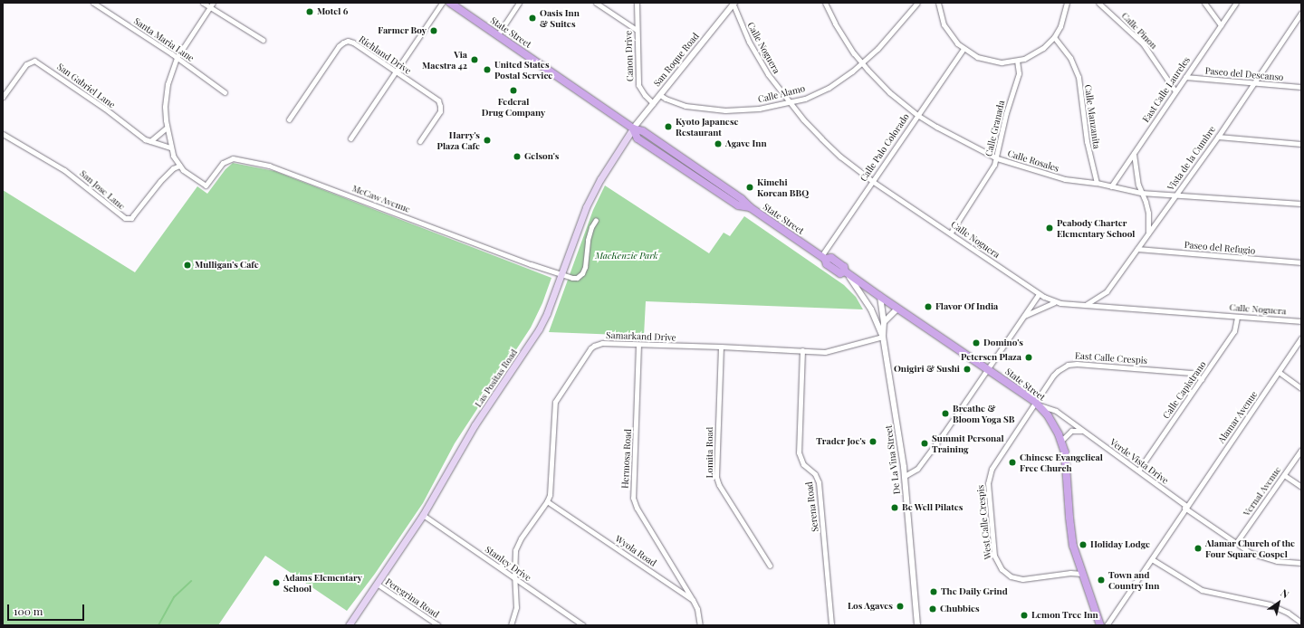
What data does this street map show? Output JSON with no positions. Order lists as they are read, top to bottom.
{
  "streets": {
    "main road": ["State Street", "Las Positas Road"],
    "street": [
      "Calle Pinon",
      "Santa Maria Lane",
      "Calle Noguera",
      "Richland Drive",
      "Canon Drive",
      "San Roque Road",
      "Paseo del Descanso",
      "San Gabriel Lane",
      "East Calle Laureles",
      "Calle Alamo",
      "Calle Manzanita",
      "Calle Granada",
      "Calle Palo Colorado",
      "Vista de la Cumbre",
      "Calle Rosales",
      "San Jose Lane",
      "McCaw Avenue",
      "Paseo del Refugio",
      "Samarkand Drive",
      "East Calle Crespis",
      "Calle Capistrano",
      "Alamar Avenue",
      "Lomita Road",
      "Hermosa Road",
      "De La Vina Street",
      "Verde Vista Drive",
      "Vernal Avenue",
      "Serena Road",
      "West Calle Crespis",
      "Wyola Road",
      "Stanley Drive",
      "Peregrina Road"
    ]
  },
  "crossings": [
    ["Calle Pinon", "East Calle Laureles"],
    ["State Street", "San Roque Road"],
    ["State Street", "Calle Palo Colorado"],
    ["State Street", "East Calle Crespis"],
    ["State Street", "Las Positas Road"],
    ["State Street", "De La Vina Street"],
    ["State Street", "Verde Vista Drive"],
    ["State Street", "West Calle Crespis"],
    ["Calle Noguera", "San Roque Road"],
    ["Calle Noguera", "Calle Alamo"],
    ["Calle Noguera", "Calle Granada"],
    ["Calle Noguera", "Calle Palo Colorado"],
    ["Calle Noguera", "Vista de la Cumbre"],
    ["Calle Noguera", "Calle Capistrano"],
    ["Canon Drive", "San Roque Road"],
    ["San Roque Road", "Calle Alamo"],
    ["San Roque Road", "Las Positas Road"],
    ["Paseo del Descanso", "East Calle Laureles"],
    ["Paseo del Descanso", "Vista de la Cumbre"],
    ["East Calle Laureles", "Calle Rosales"],
    ["Calle Alamo", "Calle Rosales"],
    ["Calle Manzanita", "Calle Rosales"],
    ["Calle Granada", "Calle Rosales"],
    ["Calle Palo Colorado", "Calle Rosales"],
    ["Vista de la Cumbre", "Calle Rosales"],
    ["Vista de la Cumbre", "Paseo del Refugio"],
    ["San Jose Lane", "McCaw Avenue"],
    ["McCaw Avenue", "Las Positas Road"],
    ["Samarkand Drive", "Lomita Road"],
    ["Samarkand Drive", "Hermosa Road"],
    ["Samarkand Drive", "De La Vina Street"],
    ["Samarkand Drive", "Serena Road"],
    ["Samarkand Drive", "Wyola Road"],
    ["Samarkand Drive", "Stanley Drive"],
    ["East Calle Crespis", "Calle Capistrano"],
    ["East Calle Crespis", "Verde Vista Drive"],
    ["East Calle Crespis", "West Calle Crespis"],
    ["Las Positas Road", "Stanley Drive"],
    ["Las Positas Road", "Peregrina Road"],
    ["Calle Capistrano", "Verde Vista Drive"],
    ["Alamar Avenue", "Verde Vista Drive"],
    ["Hermosa Road", "Wyola Road"],
    ["Verde Vista Drive", "Vernal Avenue"],
    ["Verde Vista Drive", "West Calle Crespis"]
  ],
  "parks": ["MacKenzie Park"],
  "places": [
    "Motel 6",
    "Oasis Inn & Suites",
    "Farmer Boy",
    "Via Maestra 42",
    "United States Postal Service",
    "Federal Drug Company",
    "Kyoto Japanese Restaurant",
    "Harry's Plaza Cafe",
    "Agave Inn",
    "Gelson's",
    "Kimchi Korean BBQ",
    "Peabody Charter Elementary School",
    "Mulligan's Cafe",
    "Flavor Of India",
    "Domino's",
    "Petersen Plaza",
    "Onigiri & Sushi",
    "Breathe & Bloom Yoga SB",
    "Trader Joe's",
    "Summit Personal Training",
    "Chinese Evangelical Free Church",
    "Be Well Pilates",
    "Holiday Lodge",
    "Alamar Church of the Four Square Gospel",
    "Town and Country Inn",
    "Adams Elementary School",
    "The Daily Grind",
    "Los Agaves",
    "Chubbies",
    "Lemon Tree Inn"
  ],
  "scale_bar": "100 m",
  "north": "top right"
}
